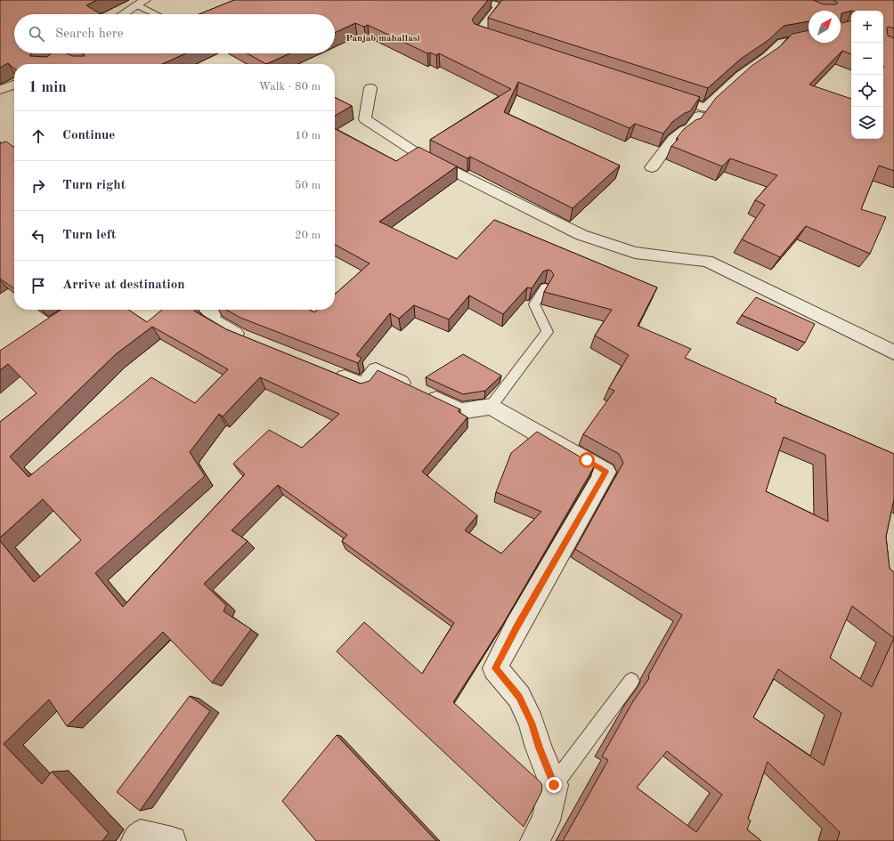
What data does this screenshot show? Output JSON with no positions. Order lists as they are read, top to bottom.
{
  "districts": ["Panjab mahallasi"],
  "north": "top right",
  "page": {
    "map_buttons": ["+", "−"],
    "search": "Search here",
    "heading": ["1 min", "Walk · 80 m"],
    "list": [
      ["Continue", "10 m"],
      ["Turn right", "50 m"],
      ["Turn left", "20 m"],
      "Arrive at destination"
    ]
  }
}
